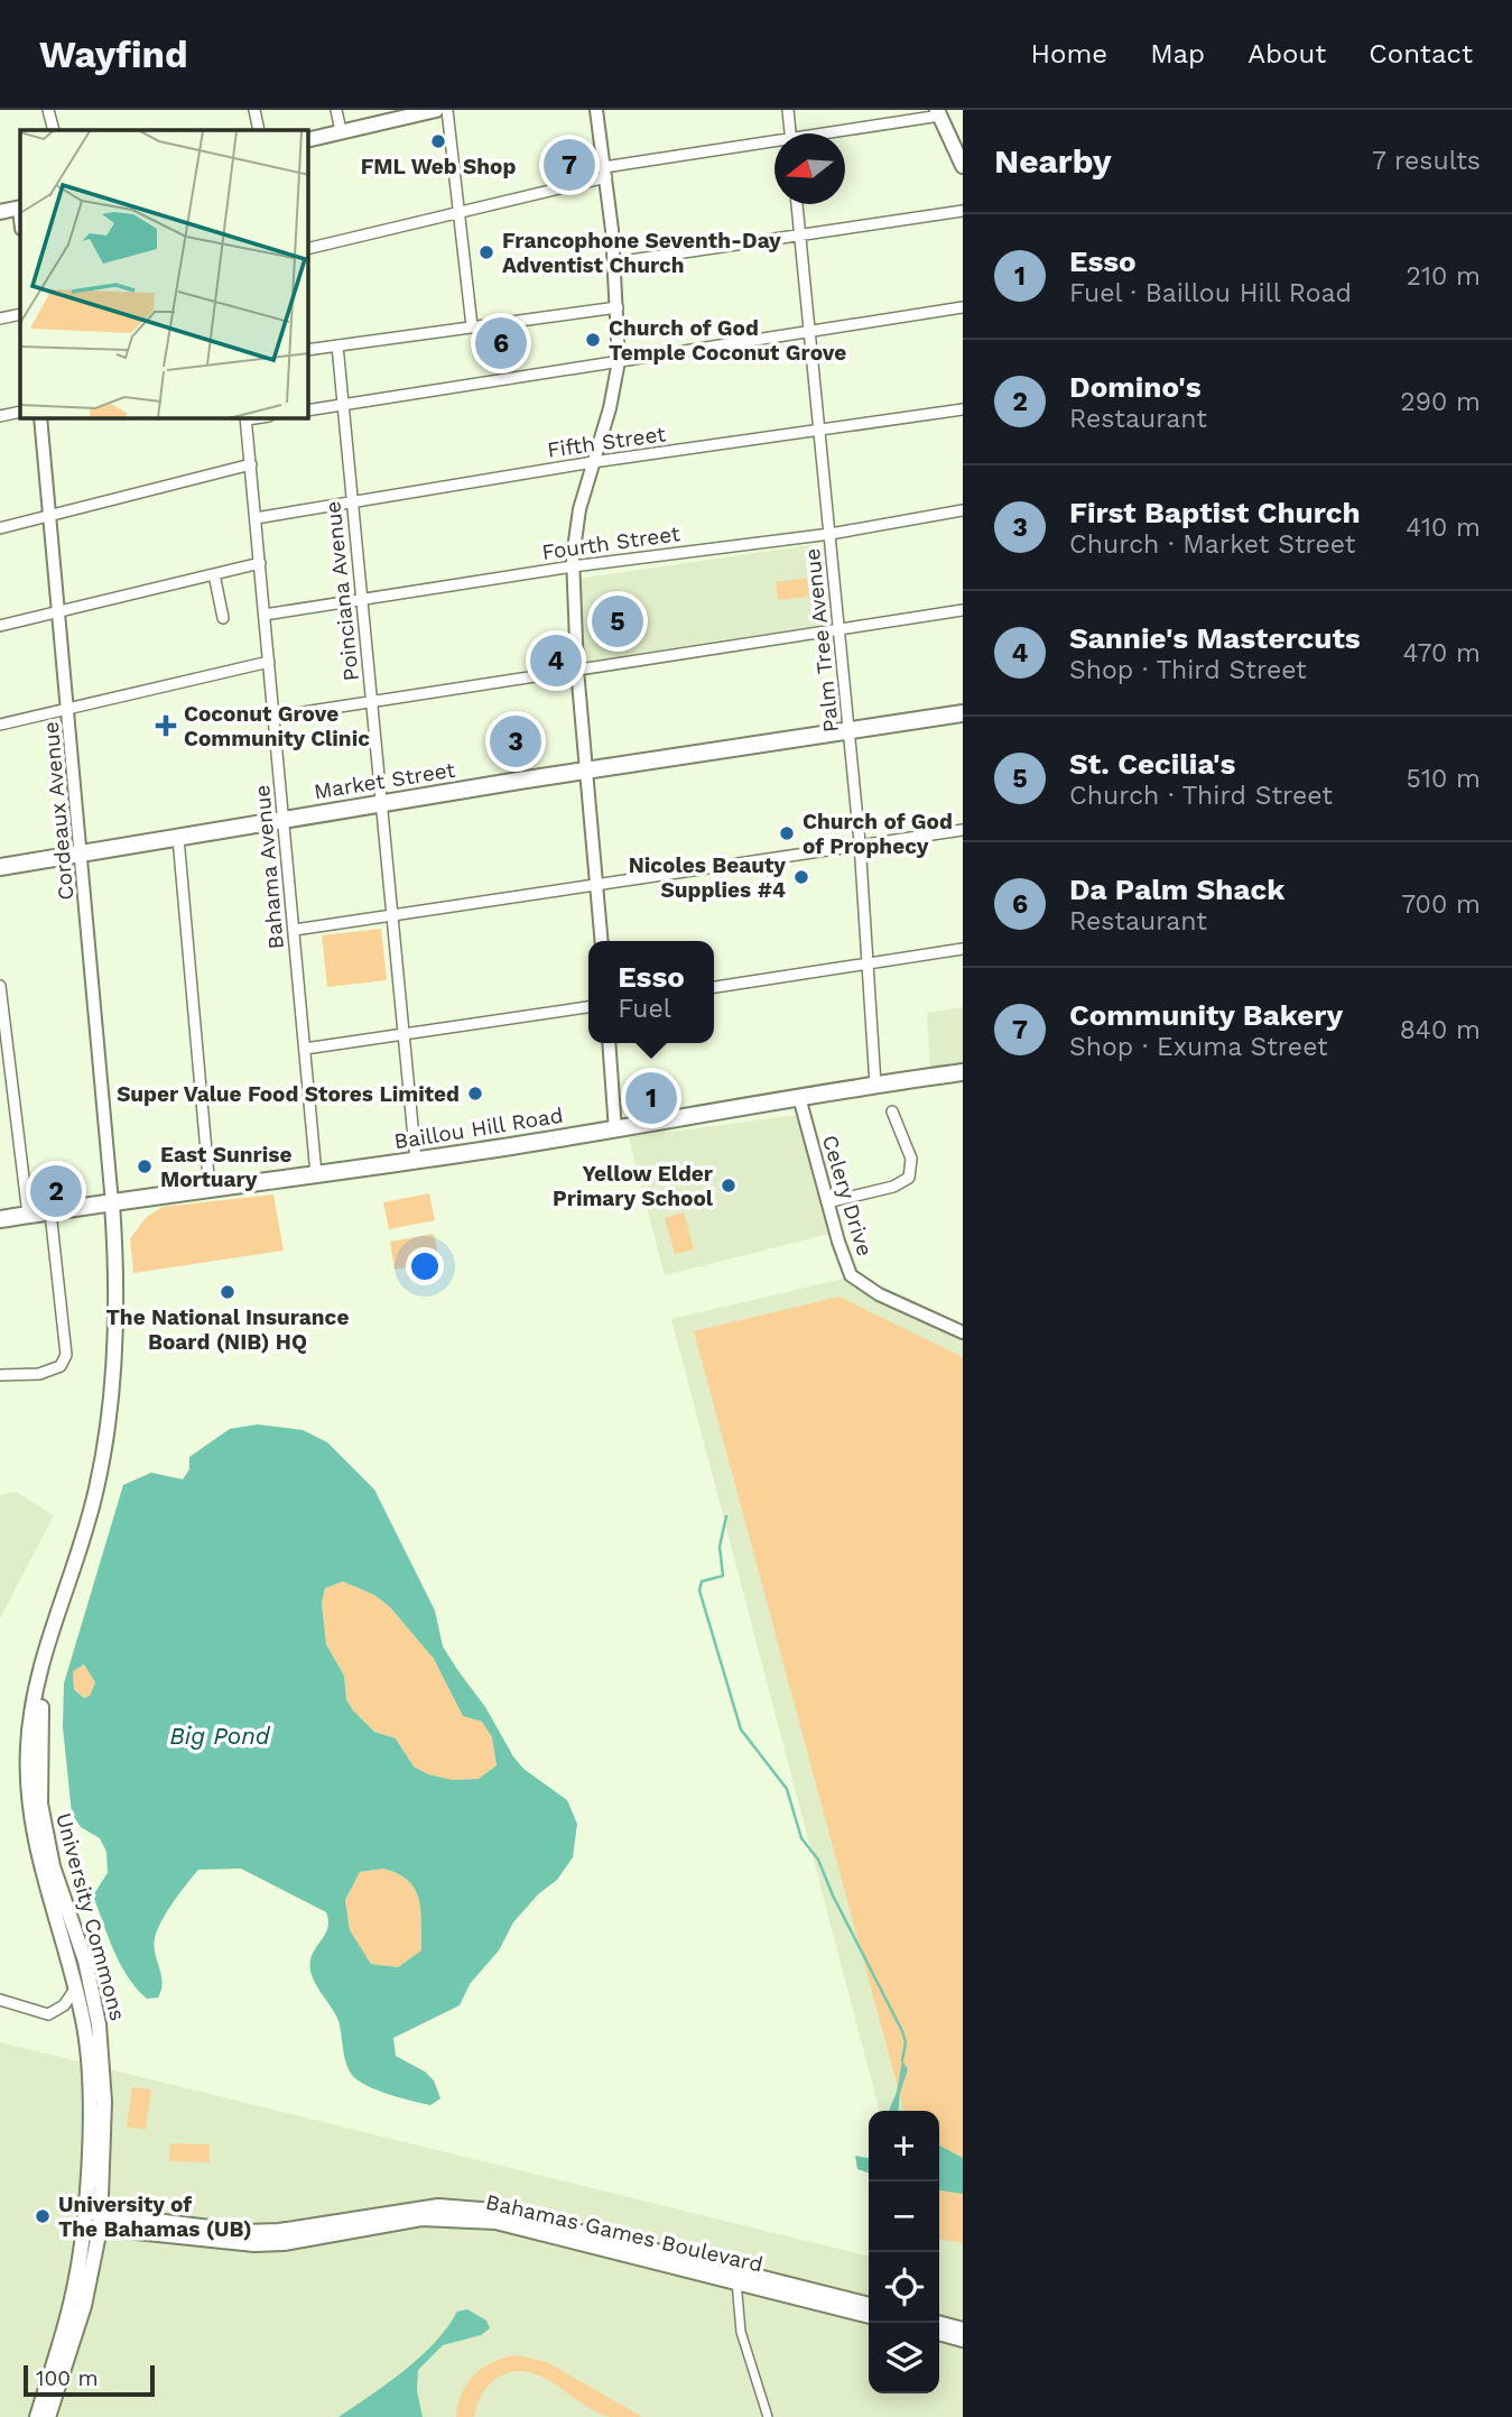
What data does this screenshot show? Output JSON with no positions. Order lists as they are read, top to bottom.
{
  "streets": {
    "main road": [
      "Market Street",
      "Baillou Hill Road",
      "University Commons",
      "Bahamas Games Boulevard"
    ],
    "street": [
      "Fifth Street",
      "Fourth Street",
      "Poinciana Avenue",
      "Palm Tree Avenue",
      "Cordeaux Avenue",
      "Bahama Avenue",
      "Celery Drive"
    ]
  },
  "crossings": [
    ["Fifth Street", "Poinciana Avenue"],
    ["Fifth Street", "Palm Tree Avenue"],
    ["Fifth Street", "Bahama Avenue"],
    ["Fourth Street", "Poinciana Avenue"],
    ["Fourth Street", "Palm Tree Avenue"],
    ["Fourth Street", "Bahama Avenue"],
    ["Poinciana Avenue", "Market Street"],
    ["Poinciana Avenue", "Baillou Hill Road"],
    ["Palm Tree Avenue", "Market Street"],
    ["Palm Tree Avenue", "Baillou Hill Road"],
    ["Market Street", "Cordeaux Avenue"],
    ["Market Street", "Bahama Avenue"],
    ["Cordeaux Avenue", "Baillou Hill Road"],
    ["Cordeaux Avenue", "University Commons"],
    ["Bahama Avenue", "Baillou Hill Road"],
    ["Baillou Hill Road", "Celery Drive"],
    ["Baillou Hill Road", "University Commons"],
    ["University Commons", "Bahamas Games Boulevard"]
  ],
  "water": ["Big Pond"],
  "places": {
    "other": [
      "FML Web Shop",
      "Francophone Seventh-Day Adventist Church",
      "Church of God Temple Coconut Grove",
      "Church of God of Prophecy",
      "Nicoles Beauty Supplies #4",
      "Super Value Food Stores Limited",
      "East Sunrise Mortuary",
      "Yellow Elder Primary School",
      "The National Insurance Board (NIB) HQ",
      "University of The Bahamas (UB)"
    ],
    "health": ["Coconut Grove Community Clinic"]
  },
  "scale_bar": "100 m",
  "north": "left",
  "page": {
    "header": "Wayfind",
    "nav": [
      "Home",
      "Map",
      "About",
      "Contact"
    ],
    "heading": ["Nearby", "7 results"],
    "pins": [
      "7",
      "6",
      "5",
      "4",
      "3",
      "1",
      "2"
    ],
    "list": [
      {
        "mark": "1",
        "name": "Esso",
        "note": "Fuel · Baillou Hill Road",
        "value": "210 m"
      },
      {
        "mark": "2",
        "name": "Domino's",
        "note": "Restaurant",
        "value": "290 m"
      },
      {
        "mark": "3",
        "name": "First Baptist Church",
        "note": "Church · Market Street",
        "value": "410 m"
      },
      {
        "mark": "4",
        "name": "Sannie's Mastercuts",
        "note": "Shop · Third Street",
        "value": "470 m"
      },
      {
        "mark": "5",
        "name": "St. Cecilia's",
        "note": "Church · Third Street",
        "value": "510 m"
      },
      {
        "mark": "6",
        "name": "Da Palm Shack",
        "note": "Restaurant",
        "value": "700 m"
      },
      {
        "mark": "7",
        "name": "Community Bakery",
        "note": "Shop · Exuma Street",
        "value": "840 m"
      }
    ],
    "popup": ["Esso", "Fuel"],
    "map_buttons": ["+", "−"],
    "scale": "100 m"
  }
}
